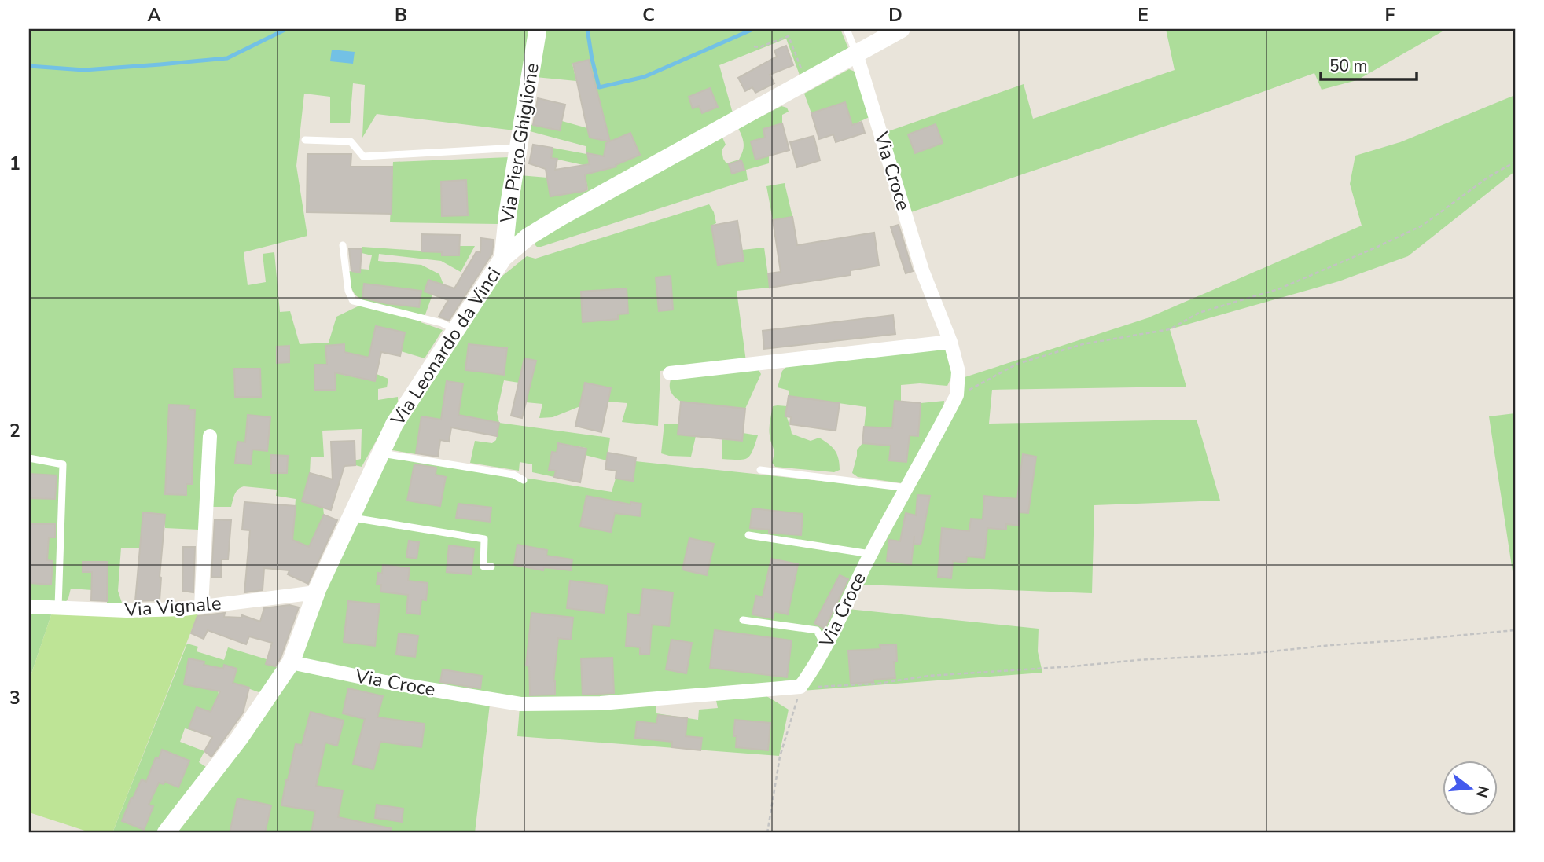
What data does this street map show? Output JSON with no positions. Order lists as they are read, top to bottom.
{
  "streets": {
    "street": [
      "Via Piero Ghiglione",
      "Via Croce",
      "Via Leonardo da Vinci",
      "Via Vignale"
    ]
  },
  "crossings": [
    ["Via Piero Ghiglione", "Via Leonardo da Vinci"],
    ["Via Croce", "Via Leonardo da Vinci"],
    ["Via Leonardo da Vinci", "Via Vignale"]
  ],
  "scale_bar": "50 m",
  "north": "right",
  "grid": {
    "columns": [
      "A",
      "B",
      "C",
      "D",
      "E",
      "F"
    ],
    "rows": ["1", "2", "3"]
  }
}
